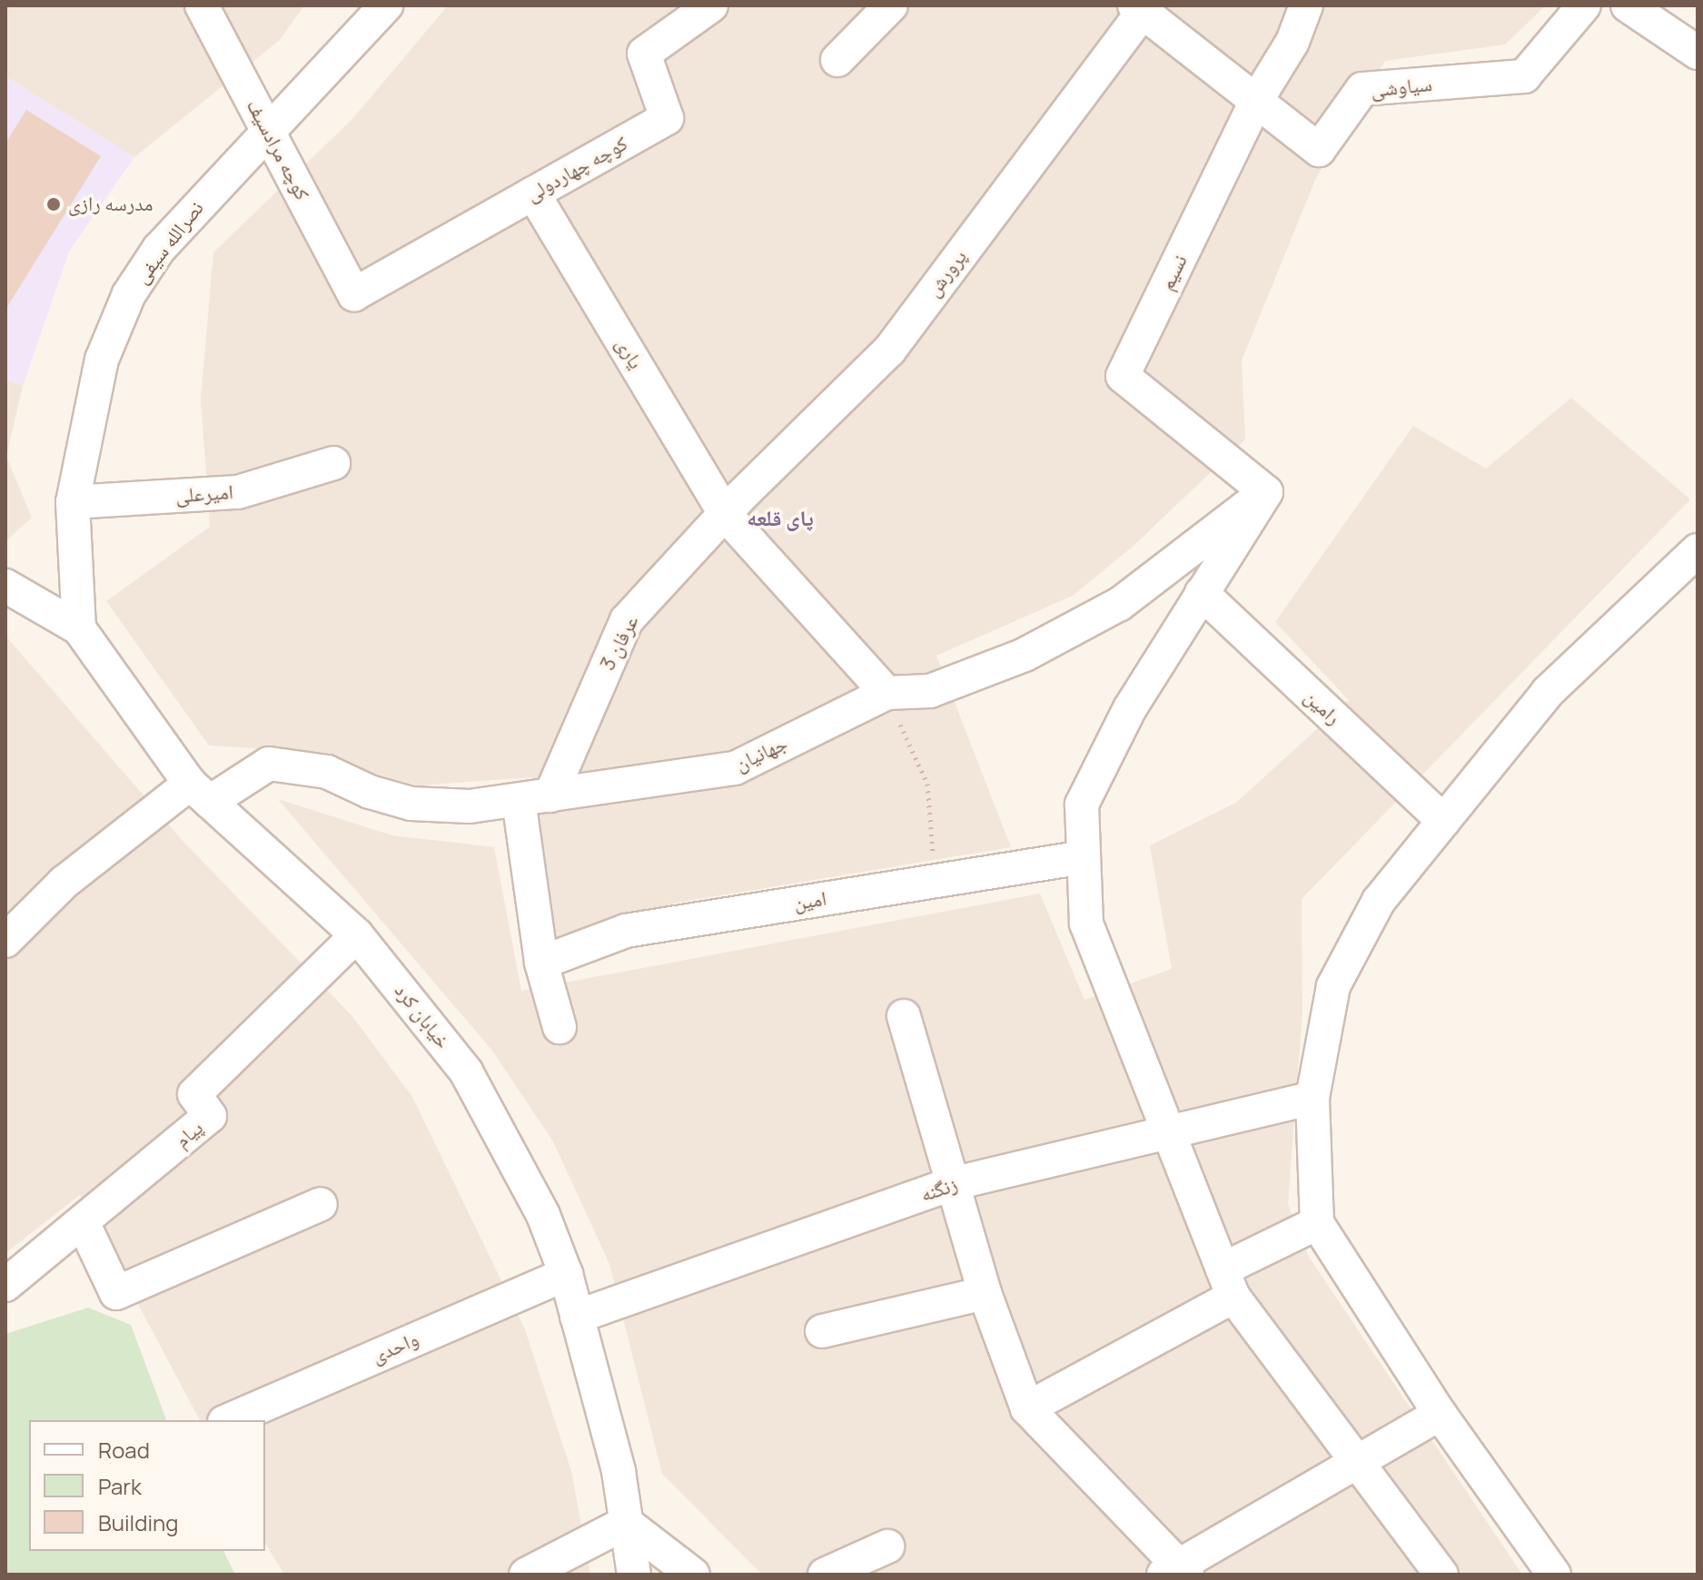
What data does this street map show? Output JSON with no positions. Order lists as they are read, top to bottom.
{
  "streets": {
    "street": [
      "سیاوشی",
      "کوچه مرادسیف",
      "کوچه چهاردولی",
      "نصرالله سیفی",
      "نسیم",
      "پرورش",
      "یاری",
      "امیرعلی",
      "عرفان 3",
      "رامین",
      "جهانیان",
      "امین",
      "خیابان کرد",
      "پیام",
      "زنگنه",
      "واحدی"
    ]
  },
  "crossings": [
    ["سیاوشی", "نسیم"],
    ["سیاوشی", "پرورش"],
    ["کوچه مرادسیف", "کوچه چهاردولی"],
    ["کوچه مرادسیف", "نصرالله سیفی"],
    ["کوچه چهاردولی", "یاری"],
    ["نصرالله سیفی", "امیرعلی"],
    ["نصرالله سیفی", "خیابان کرد"],
    ["نسیم", "جهانیان"],
    ["پرورش", "یاری"],
    ["پرورش", "عرفان 3"],
    ["یاری", "عرفان 3"],
    ["یاری", "جهانیان"],
    ["عرفان 3", "جهانیان"],
    ["جهانیان", "خیابان کرد"],
    ["خیابان کرد", "پیام"],
    ["خیابان کرد", "زنگنه"],
    ["خیابان کرد", "واحدی"]
  ],
  "districts": ["پای قلعه"],
  "places": ["مدرسه رازی"],
  "legend": ["Road", "Park", "Building"]
}
